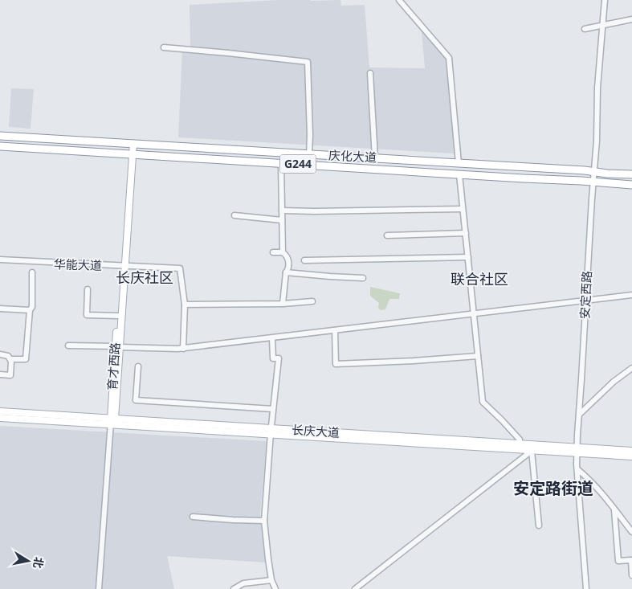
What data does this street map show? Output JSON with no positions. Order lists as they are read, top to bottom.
{
  "streets": {
    "highway": ["庆化大道", "G244"],
    "main road": ["育才西路", "长庆大道"],
    "street": ["华能大道", "安定西路"]
  },
  "crossings": [
    ["庆化大道", "安定西路"],
    ["庆化大道", "育才西路"],
    ["华能大道", "育才西路"],
    ["安定西路", "长庆大道"],
    ["育才西路", "长庆大道"]
  ],
  "districts": ["长庆社区", "联合社区", "安定路街道"],
  "north": "right"
}
